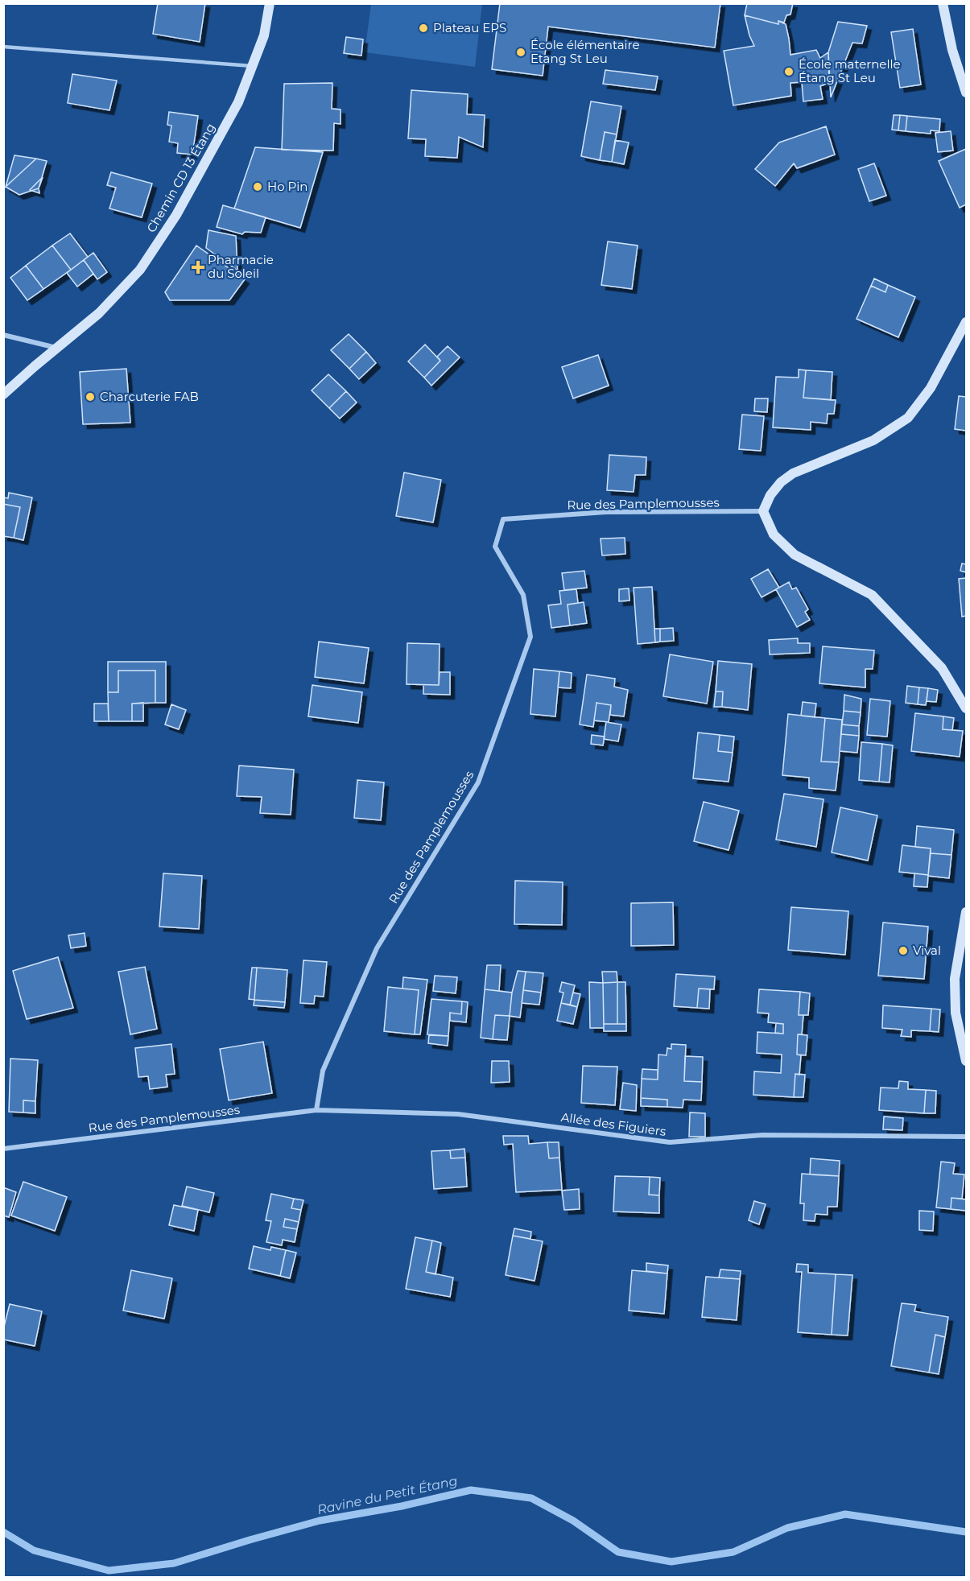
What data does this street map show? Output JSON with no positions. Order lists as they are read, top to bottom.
{
  "streets": {
    "main road": ["Chemin CD 13 Étang"],
    "street": ["Rue des Pamplemousses", "Allée des Figuiers"]
  },
  "crossings": [
    ["Rue des Pamplemousses", "Allée des Figuiers"]
  ],
  "water": ["Ravine du Petit Étang"],
  "places": {
    "other": [
      "Plateau EPS",
      "École élémentaire Etang St Leu",
      "École maternelle Étang St Leu",
      "Ho Pin",
      "Charcuterie FAB",
      "Vival"
    ],
    "health": ["Pharmacie du Soleil"]
  }
}
